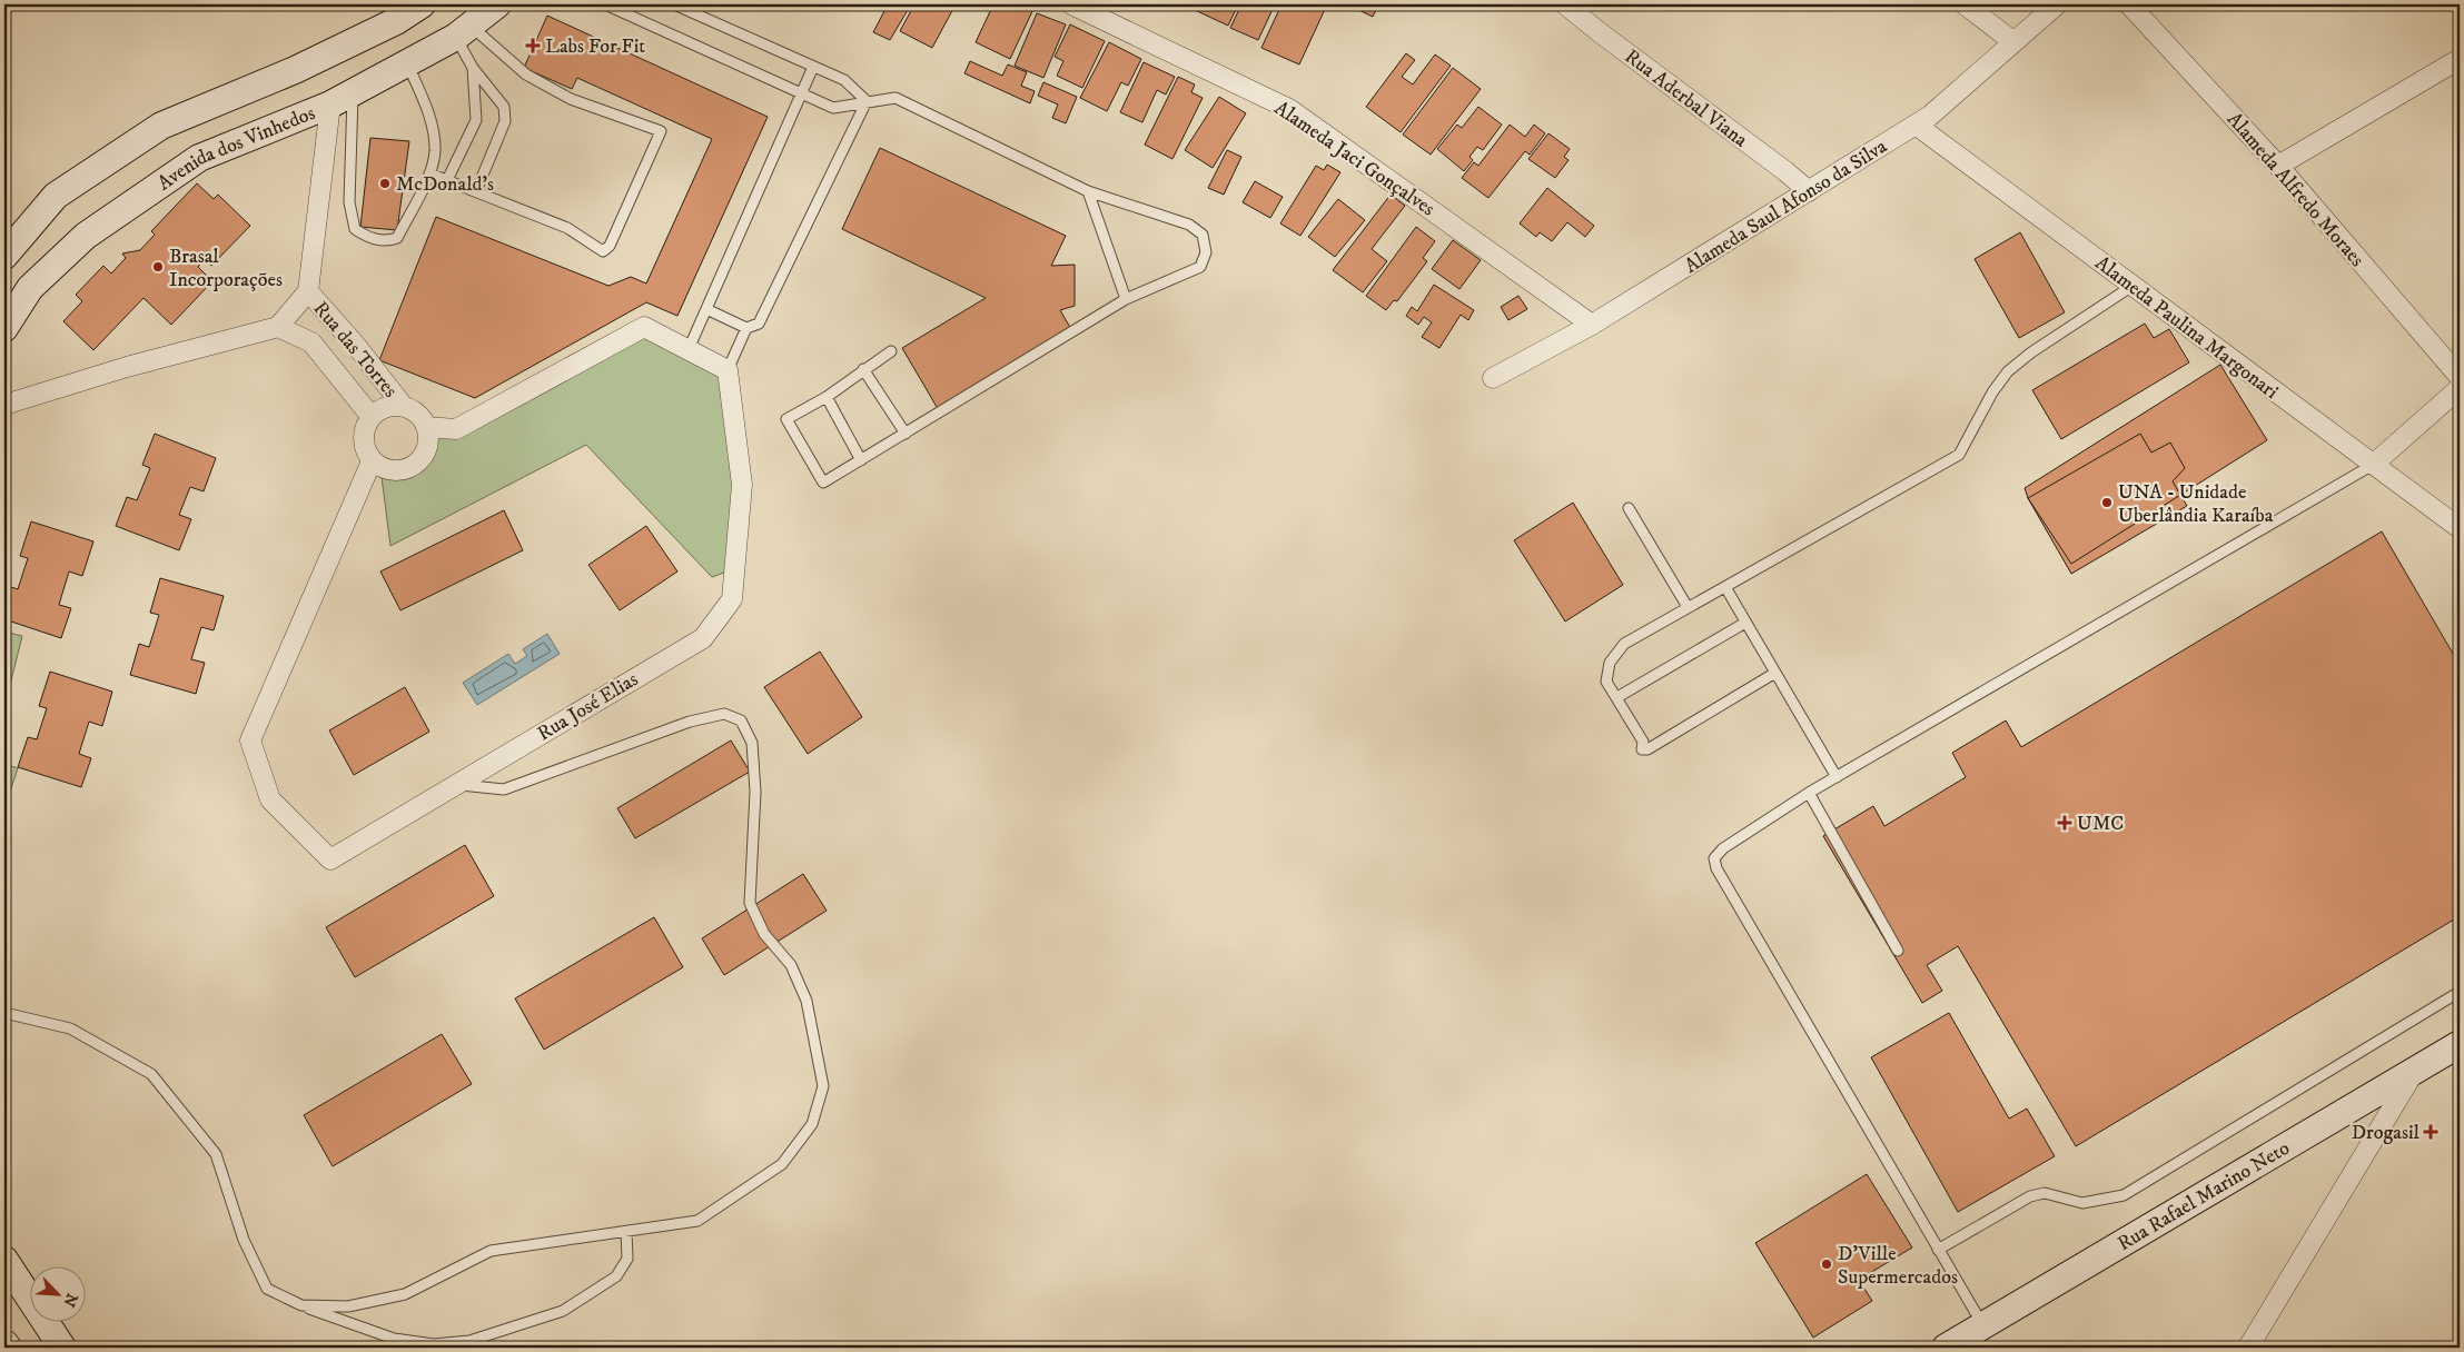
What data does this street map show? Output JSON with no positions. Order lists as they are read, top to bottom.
{
  "streets": {
    "main road": ["Avenida dos Vinhedos", "Rua Rafael Marino Neto"],
    "street": [
      "Rua Aderbal Viana",
      "Alameda Jaci Gonçalves",
      "Alameda Alfredo Moraes",
      "Alameda Saul Afonso da Silva",
      "Alameda Paulina Margonari",
      "Rua das Torres",
      "Rua José Elias"
    ]
  },
  "crossings": [
    ["Rua Aderbal Viana", "Alameda Saul Afonso da Silva"],
    ["Alameda Jaci Gonçalves", "Alameda Saul Afonso da Silva"],
    ["Alameda Saul Afonso da Silva", "Alameda Paulina Margonari"],
    ["Rua das Torres", "Rua José Elias"]
  ],
  "places": {
    "health": ["Labs For Fit", "UMC", "Drogasil"],
    "other": [
      "McDonald's",
      "Brasal Incorporações",
      "UNA - Unidade Uberlândia Karaíba",
      "D’Ville Supermercados"
    ]
  },
  "north": "bottom right"
}
